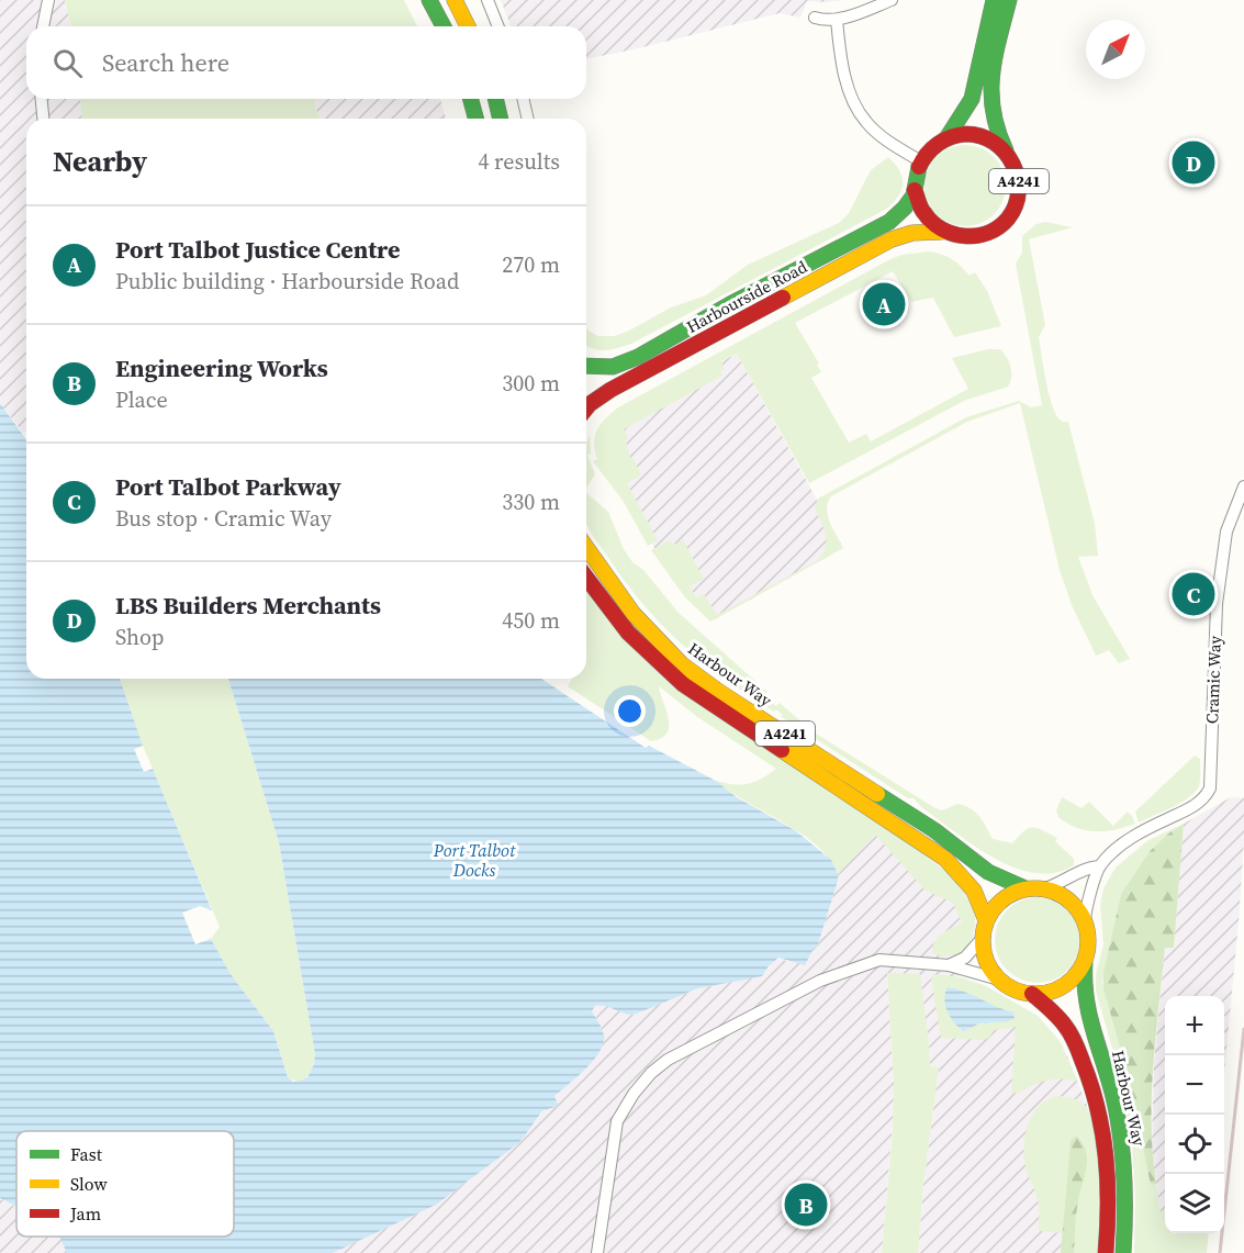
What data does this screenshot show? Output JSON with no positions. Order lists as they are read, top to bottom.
{
  "streets": {
    "main road": ["A4241", "Harbourside Road", "Harbour Way"],
    "street": ["Cramic Way"]
  },
  "crossings": [
    ["A4241", "Harbourside Road"],
    ["A4241", "Harbour Way"]
  ],
  "water": ["Port Talbot Docks"],
  "legend": ["Fast", "Slow", "Jam"],
  "north": "top right",
  "page": {
    "search": "Search here",
    "heading": ["Nearby", "4 results"],
    "pins": [
      "D",
      "A",
      "C",
      "B"
    ],
    "list": [
      {
        "mark": "A",
        "name": "Port Talbot Justice Centre",
        "note": "Public building · Harbourside Road",
        "value": "270 m"
      },
      {
        "mark": "B",
        "name": "Engineering Works",
        "note": "Place",
        "value": "300 m"
      },
      {
        "mark": "C",
        "name": "Port Talbot Parkway",
        "note": "Bus stop · Cramic Way",
        "value": "330 m"
      },
      {
        "mark": "D",
        "name": "LBS Builders Merchants",
        "note": "Shop",
        "value": "450 m"
      }
    ],
    "map_buttons": ["+", "−"]
  }
}
